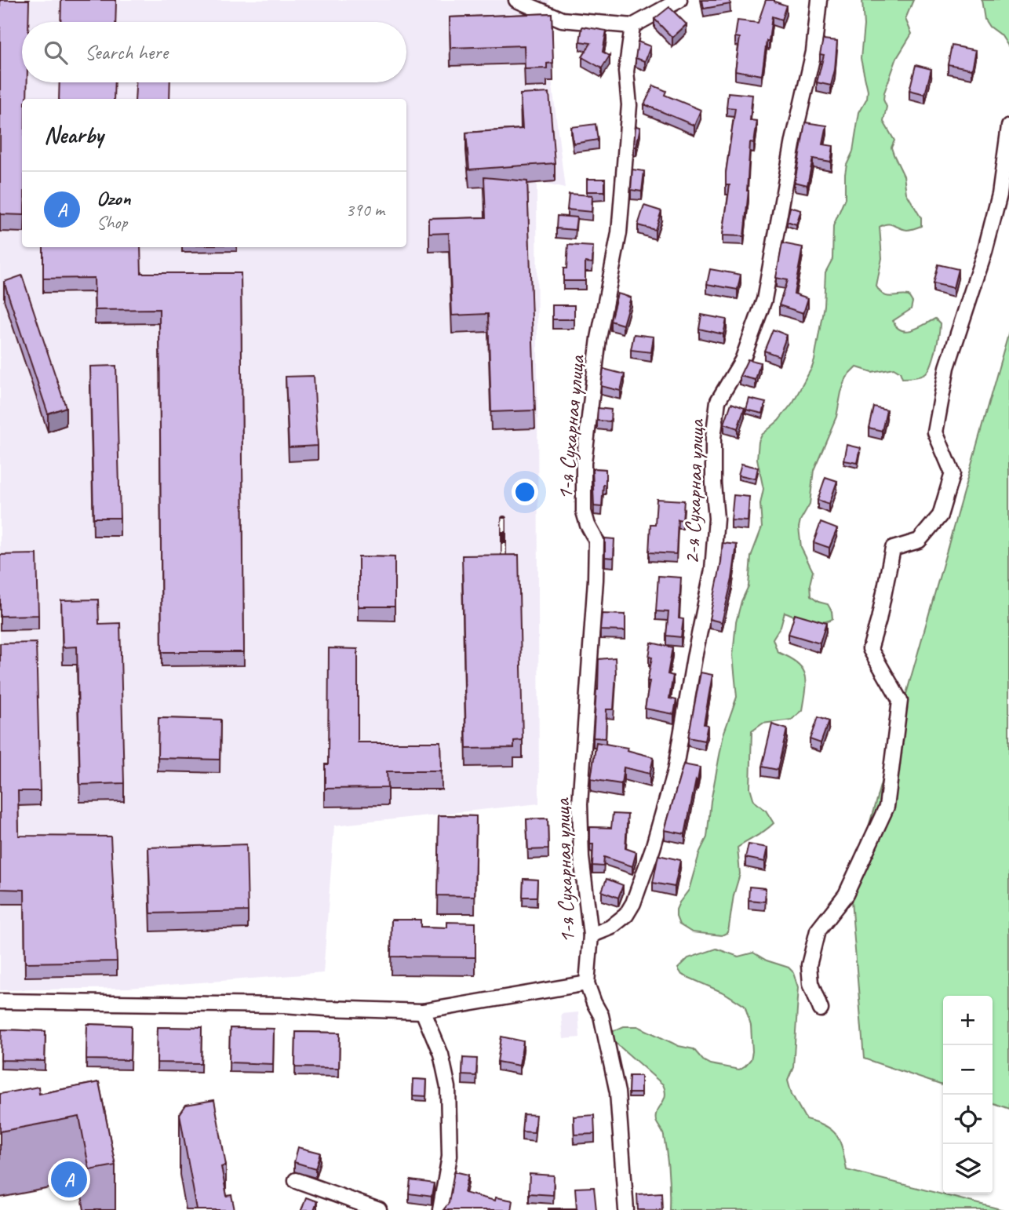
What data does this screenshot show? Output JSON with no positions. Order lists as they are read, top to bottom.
{
  "streets": {
    "street": ["1-я Сухарная улица", "2-я Сухарная улица"]
  },
  "crossings": [
    ["1-я Сухарная улица", "2-я Сухарная улица"]
  ],
  "page": {
    "search": "Search here",
    "heading": "Nearby",
    "list": [
      {
        "mark": "A",
        "name": "Ozon",
        "note": "Shop",
        "value": "390 m"
      }
    ],
    "map_buttons": ["+", "−"],
    "pins": "A"
  }
}
